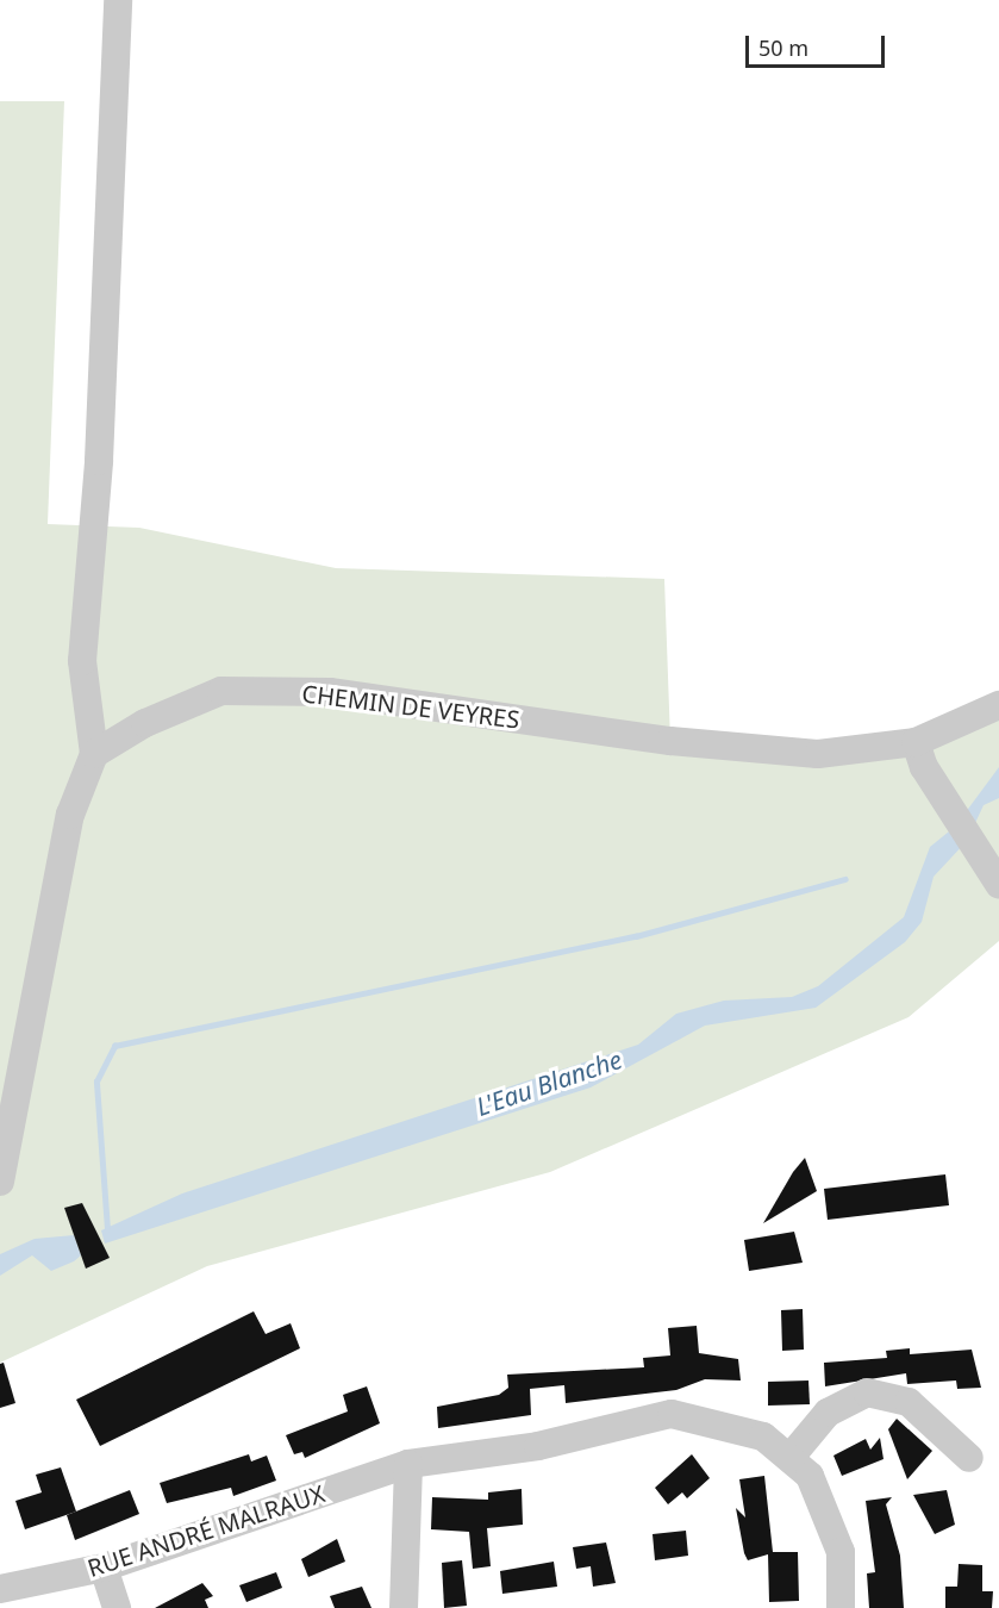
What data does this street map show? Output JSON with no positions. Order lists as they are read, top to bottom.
{
  "streets": {
    "street": ["CHEMIN DE VEYRES", "RUE ANDRÉ MALRAUX"]
  },
  "water": ["L'Eau Blanche"],
  "scale_bar": "50 m"
}
